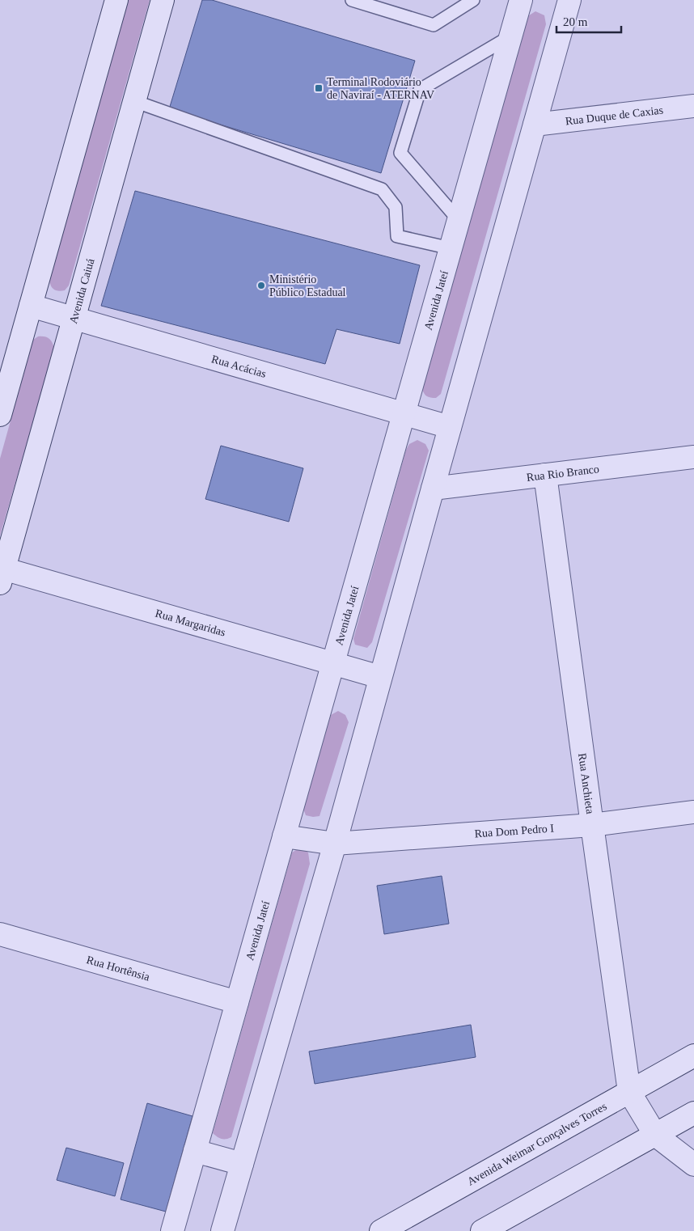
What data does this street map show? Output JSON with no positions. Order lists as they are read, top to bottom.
{
  "streets": {
    "street": [
      "Rua Duque de Caxias",
      "Avenida Caiuá",
      "Avenida Jateí",
      "Rua Acácias",
      "Rua Rio Branco",
      "Rua Margaridas",
      "Rua Anchieta",
      "Rua Dom Pedro I",
      "Rua Hortênsia",
      "Avenida Weimar Gonçalves Torres"
    ]
  },
  "crossings": [
    ["Avenida Caiuá", "Rua Acácias"],
    ["Avenida Caiuá", "Rua Margaridas"],
    ["Avenida Jateí", "Rua Acácias"],
    ["Avenida Jateí", "Rua Margaridas"],
    ["Avenida Jateí", "Rua Dom Pedro I"],
    ["Avenida Jateí", "Rua Hortênsia"],
    ["Rua Rio Branco", "Rua Anchieta"],
    ["Rua Anchieta", "Rua Dom Pedro I"],
    ["Rua Anchieta", "Avenida Weimar Gonçalves Torres"]
  ],
  "places": {
    "transit": ["Terminal Rodoviário de Naviraí - ATERNAV"],
    "other": ["Ministério Público Estadual"]
  },
  "scale_bar": "20 m"
}
